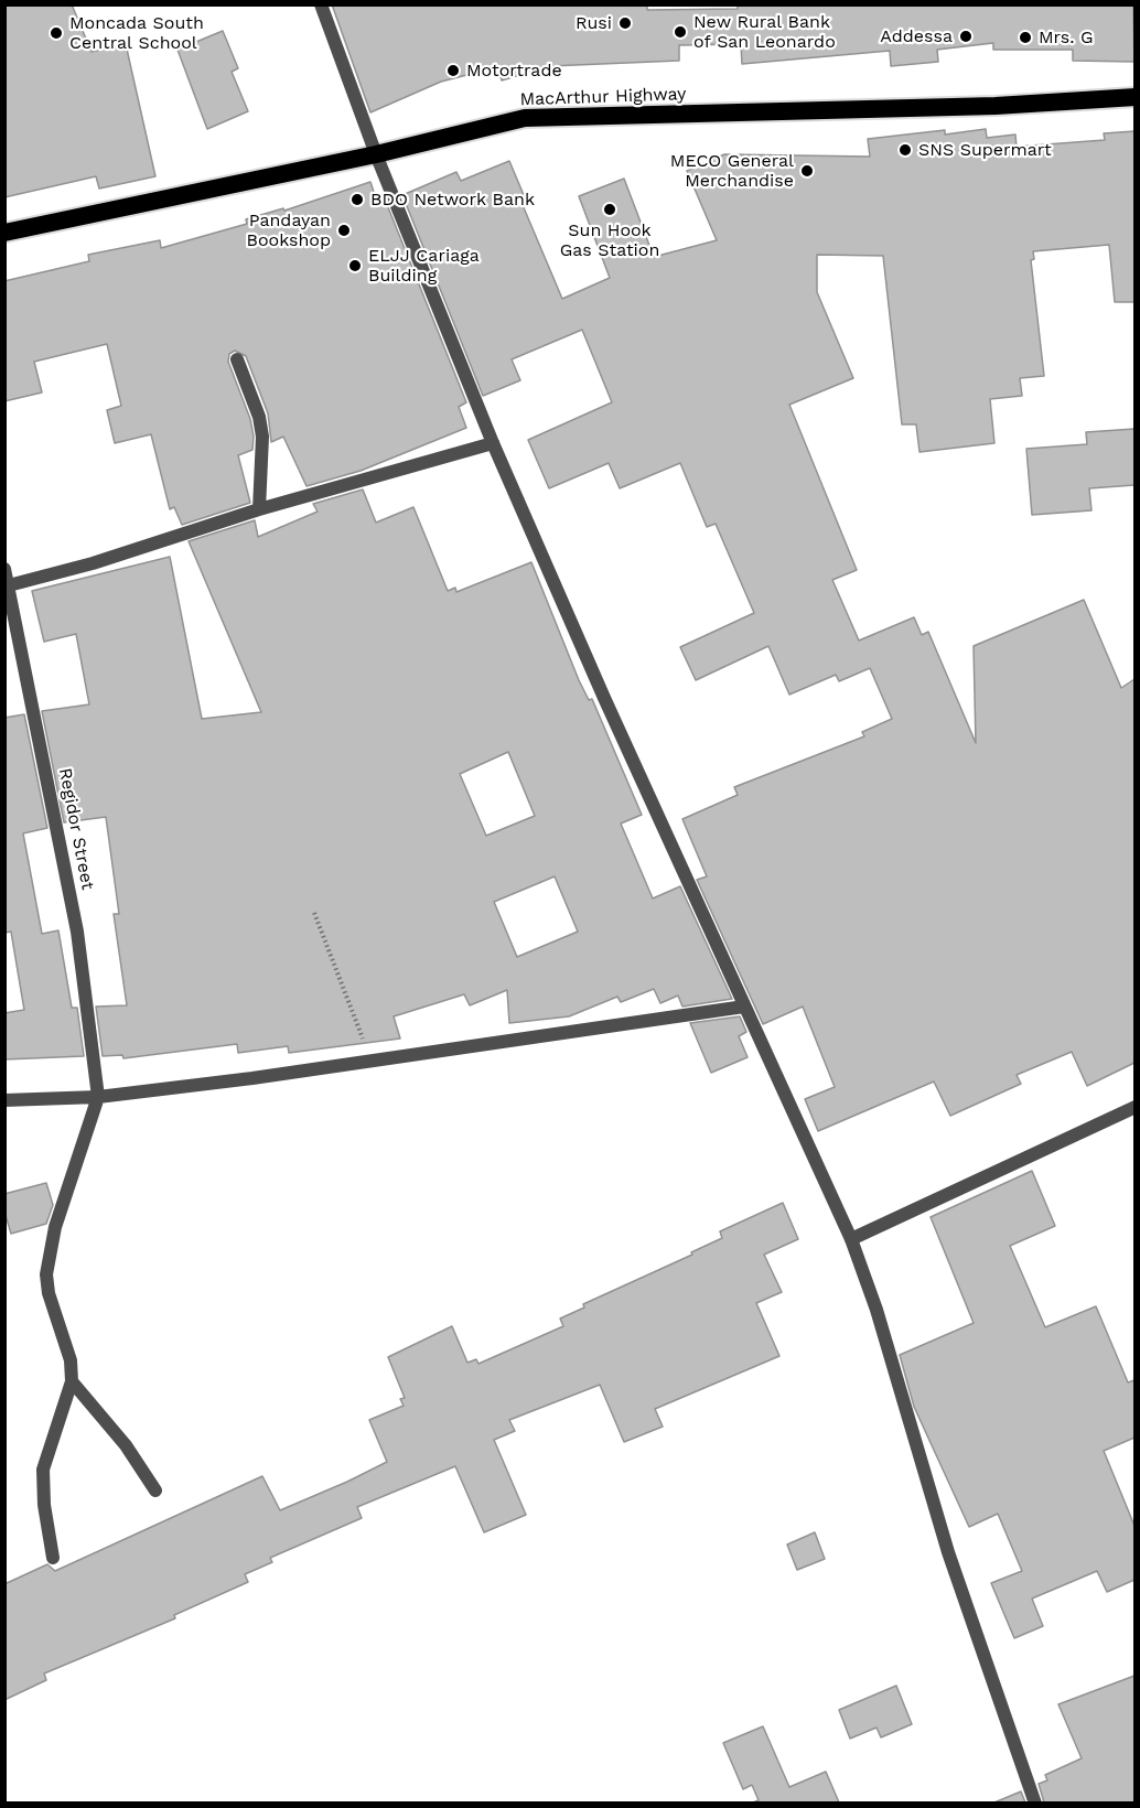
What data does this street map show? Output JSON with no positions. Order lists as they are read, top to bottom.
{
  "streets": {
    "highway": ["MacArthur Highway"],
    "street": ["Regidor Street"]
  },
  "places": [
    "Rusi",
    "New Rural Bank of San Leonardo",
    "Moncada South Central School",
    "Addessa",
    "Mrs. G",
    "Motortrade",
    "SNS Supermart",
    "MECO General Merchandise",
    "BDO Network Bank",
    "Sun Hook Gas Station",
    "Pandayan Bookshop",
    "ELJJ Cariaga Building"
  ]
}
